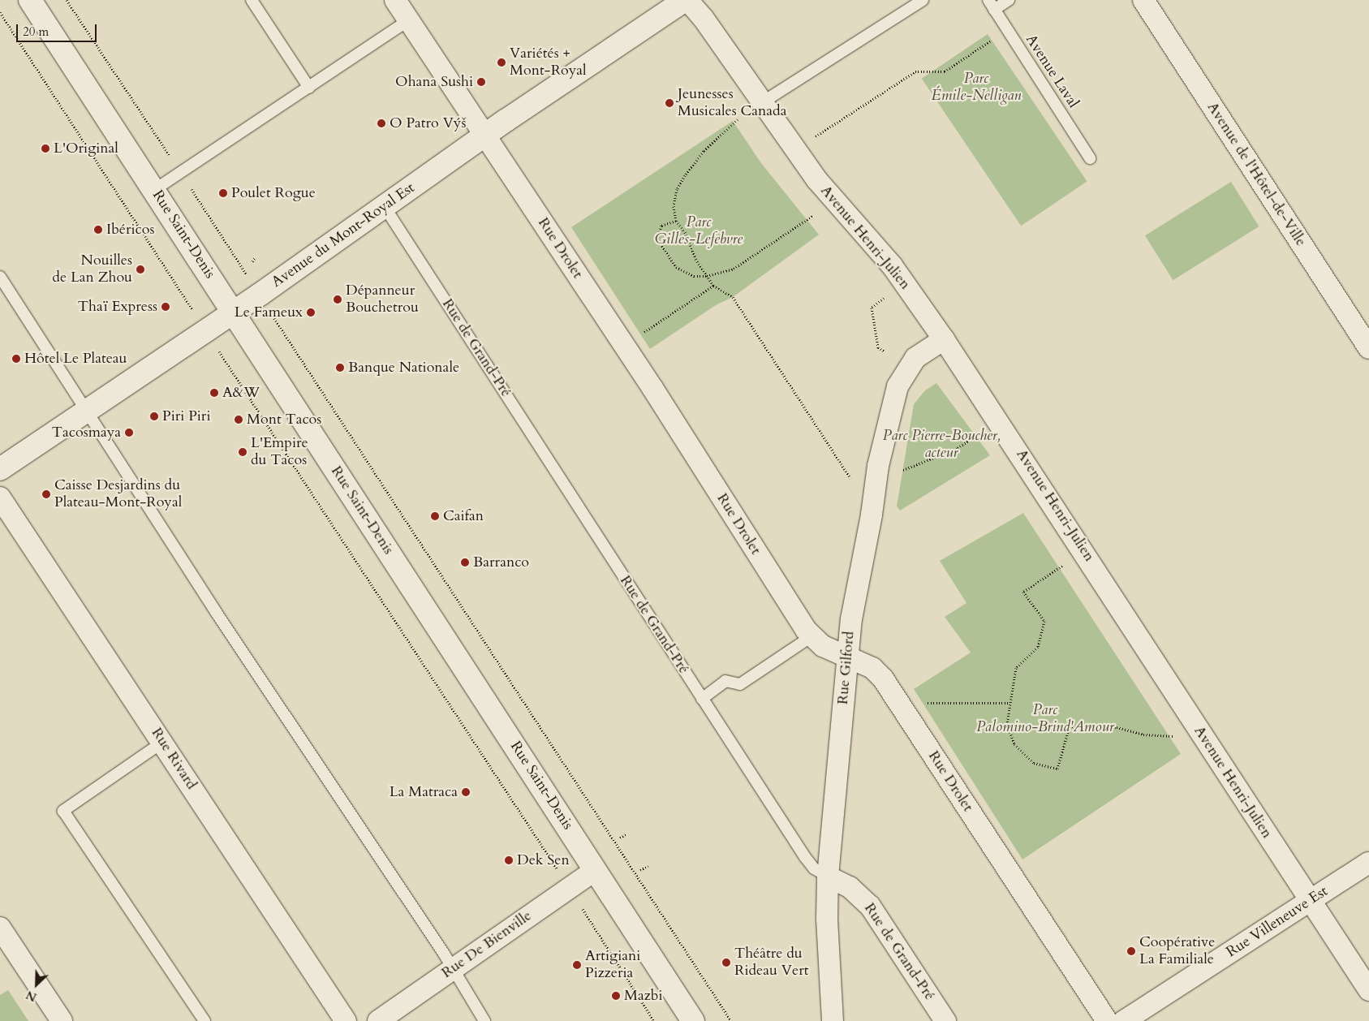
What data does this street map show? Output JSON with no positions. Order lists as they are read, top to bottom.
{
  "streets": {
    "main road": ["Rue Saint-Denis", "Avenue du Mont-Royal Est"],
    "street": [
      "Avenue de l'Hôtel-de-Ville",
      "Avenue Henri-Julien",
      "Rue Drolet",
      "Rue de Grand-Pré",
      "Rue Gilford",
      "Rue Rivard",
      "Rue Villeneuve Est",
      "Rue De Bienville"
    ],
    "lane": ["Avenue Laval"]
  },
  "crossings": [
    ["Rue Saint-Denis", "Avenue du Mont-Royal Est"],
    ["Rue Saint-Denis", "Rue De Bienville"],
    ["Avenue du Mont-Royal Est", "Avenue Henri-Julien"],
    ["Avenue du Mont-Royal Est", "Rue Drolet"],
    ["Avenue du Mont-Royal Est", "Rue de Grand-Pré"],
    ["Avenue Henri-Julien", "Rue Gilford"],
    ["Avenue Henri-Julien", "Rue Villeneuve Est"],
    ["Rue Drolet", "Rue Gilford"],
    ["Rue de Grand-Pré", "Rue Gilford"]
  ],
  "parks": [
    "Parc Émile-Nelligan",
    "Parc Gilles-Lefebvre",
    "Parc Pierre-Boucher, acteur",
    "Parc Palomino-Brind'Amour"
  ],
  "places": [
    "Variétés + Mont-Royal",
    "Ohana Sushi",
    "Jeunesses Musicales Canada",
    "O Patro Výš",
    "L'Original",
    "Poulet Rogue",
    "Ibéricos",
    "Nouilles de Lan Zhou",
    "Dépanneur Bouchetrou",
    "Thaï Express",
    "Le Fameux",
    "Hôtel Le Plateau",
    "Banque Nationale",
    "A&W",
    "Piri Piri",
    "Mont Tacos",
    "Tacosmaya",
    "L'Empire du Tacos",
    "Caisse Desjardins du Plateau-Mont-Royal",
    "Caifan",
    "Barranco",
    "La Matraca",
    "Dek Sen",
    "Coopérative La Familiale",
    "Théâtre du Rideau Vert",
    "Artigiani Pizzeria",
    "Mazbi"
  ],
  "scale_bar": "20 m",
  "north": "bottom left"
}
